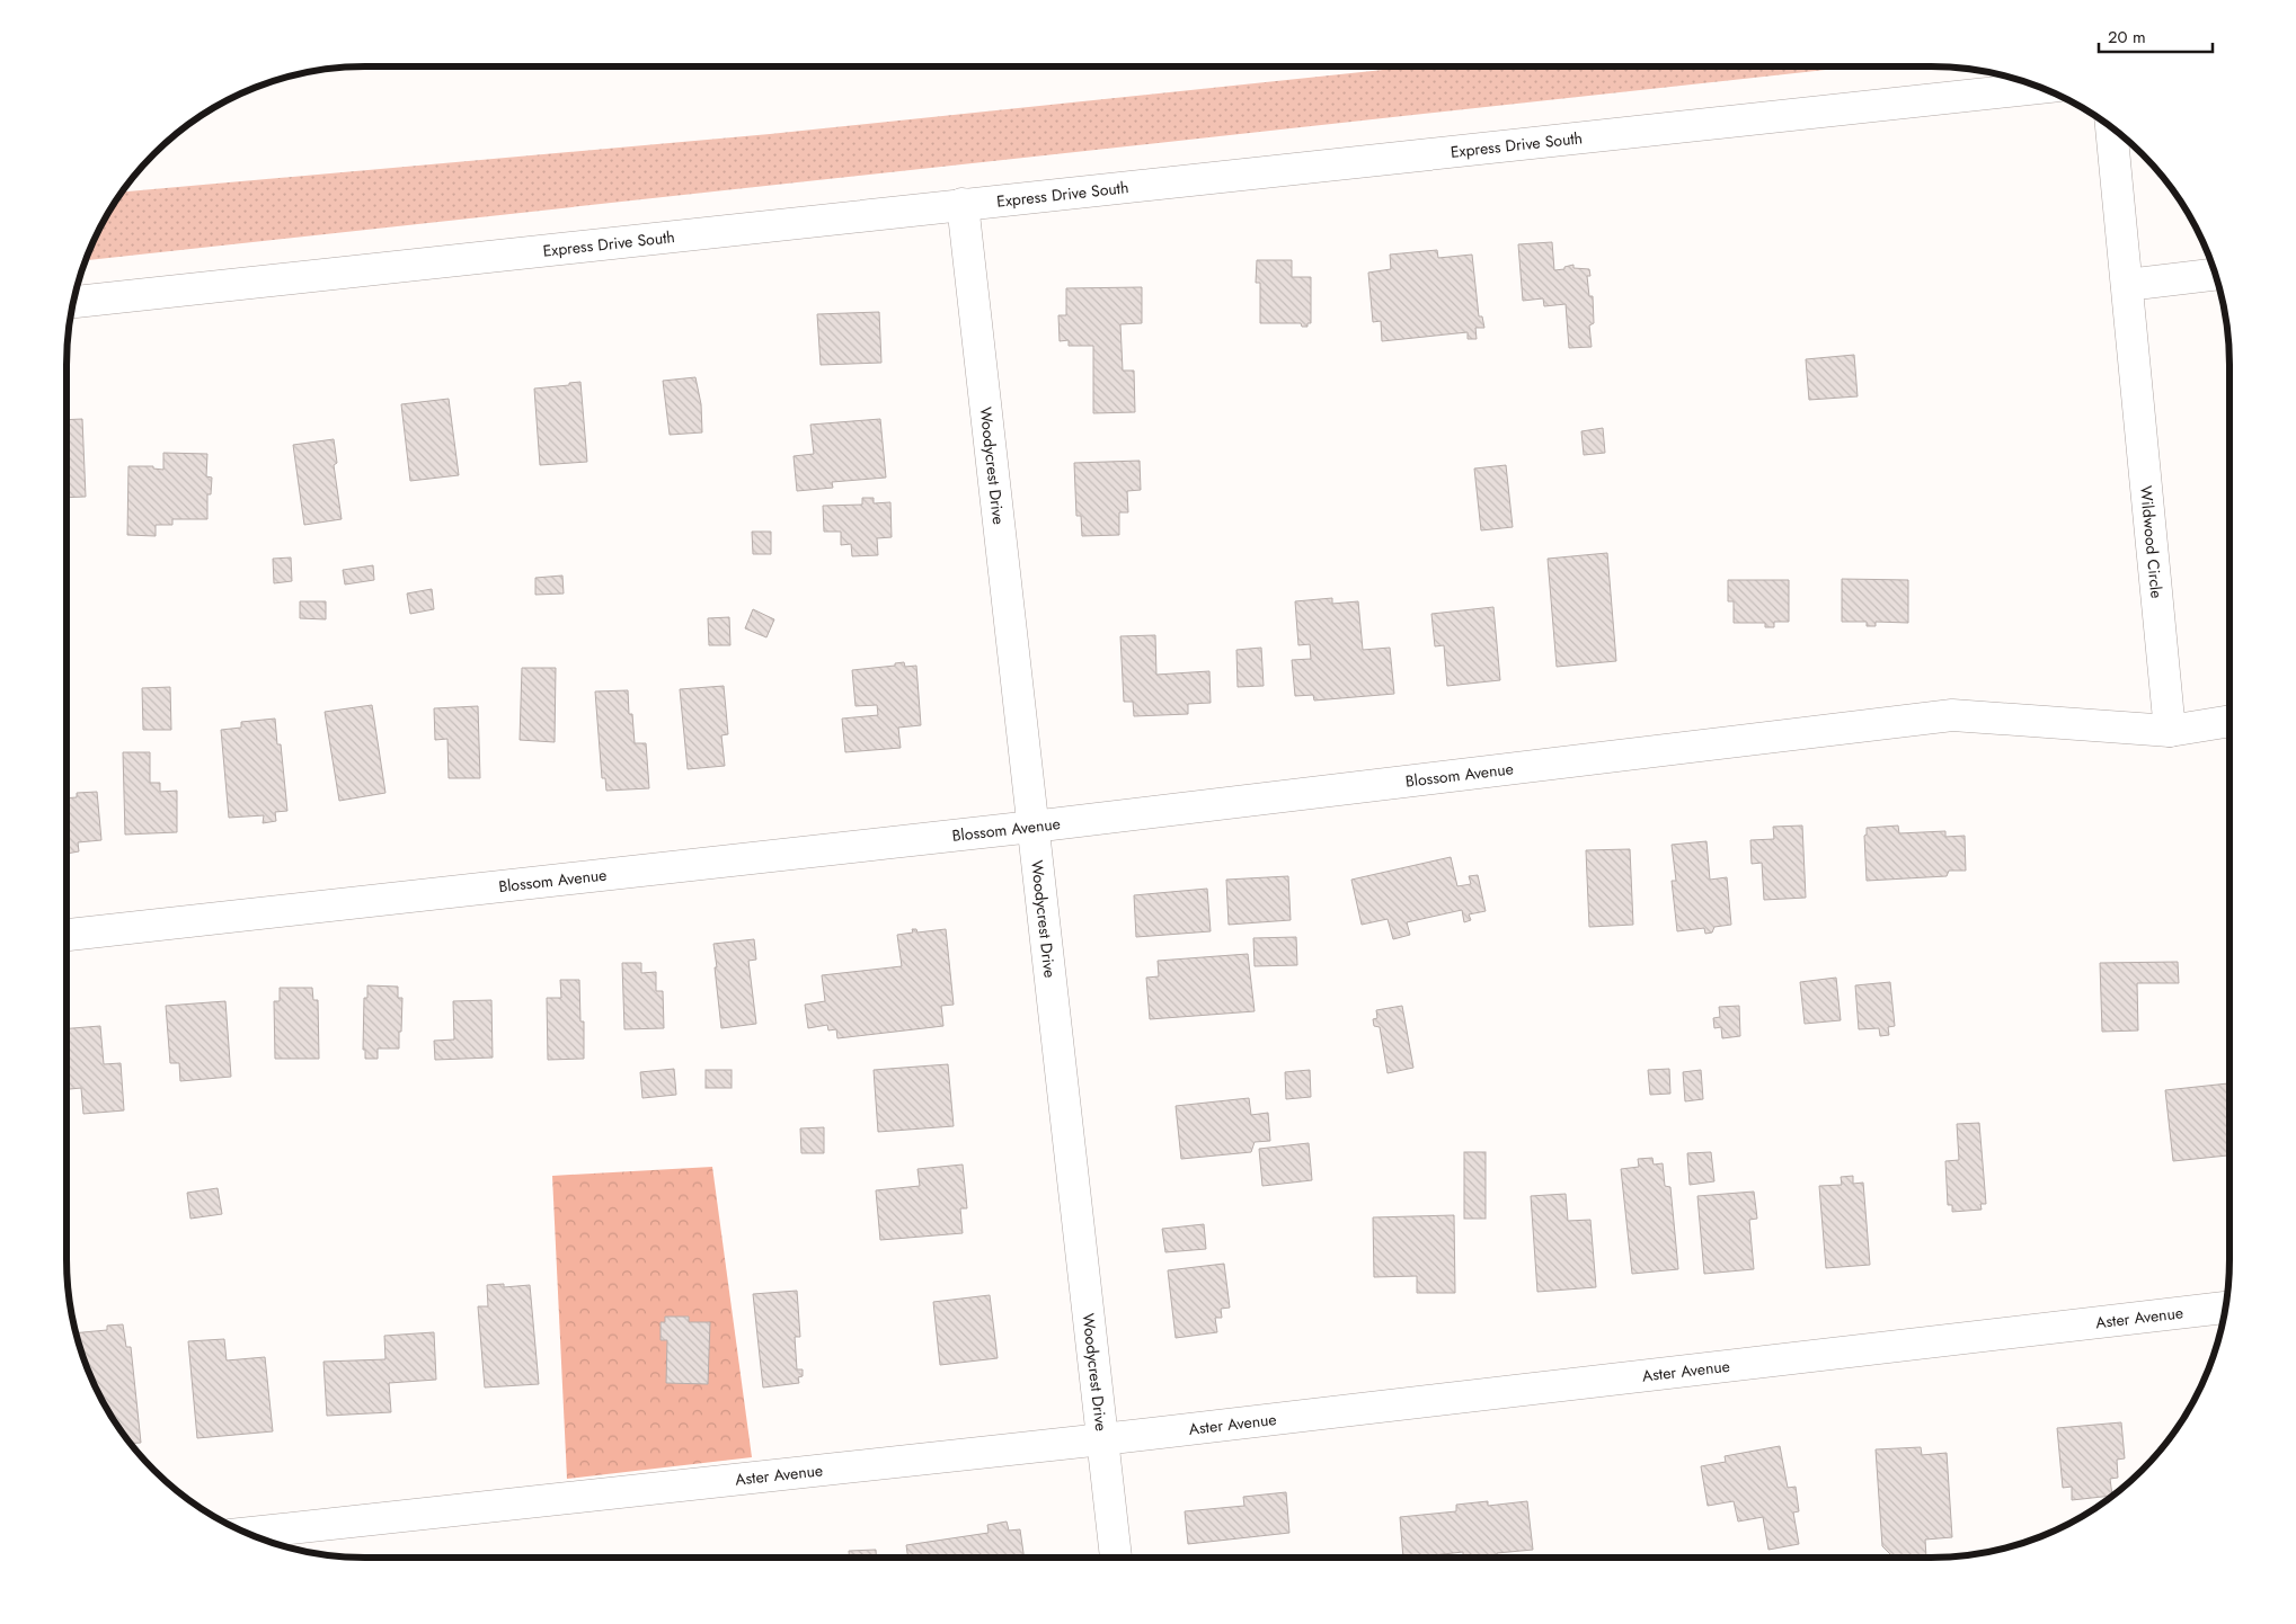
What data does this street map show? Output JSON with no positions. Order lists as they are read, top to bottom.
{
  "streets": {
    "street": [
      "Express Drive South",
      "Woodycrest Drive",
      "Wildwood Circle",
      "Blossom Avenue",
      "Aster Avenue"
    ]
  },
  "crossings": [
    ["Express Drive South", "Woodycrest Drive"],
    ["Woodycrest Drive", "Blossom Avenue"],
    ["Woodycrest Drive", "Aster Avenue"],
    ["Wildwood Circle", "Blossom Avenue"]
  ],
  "scale_bar": "20 m"
}
